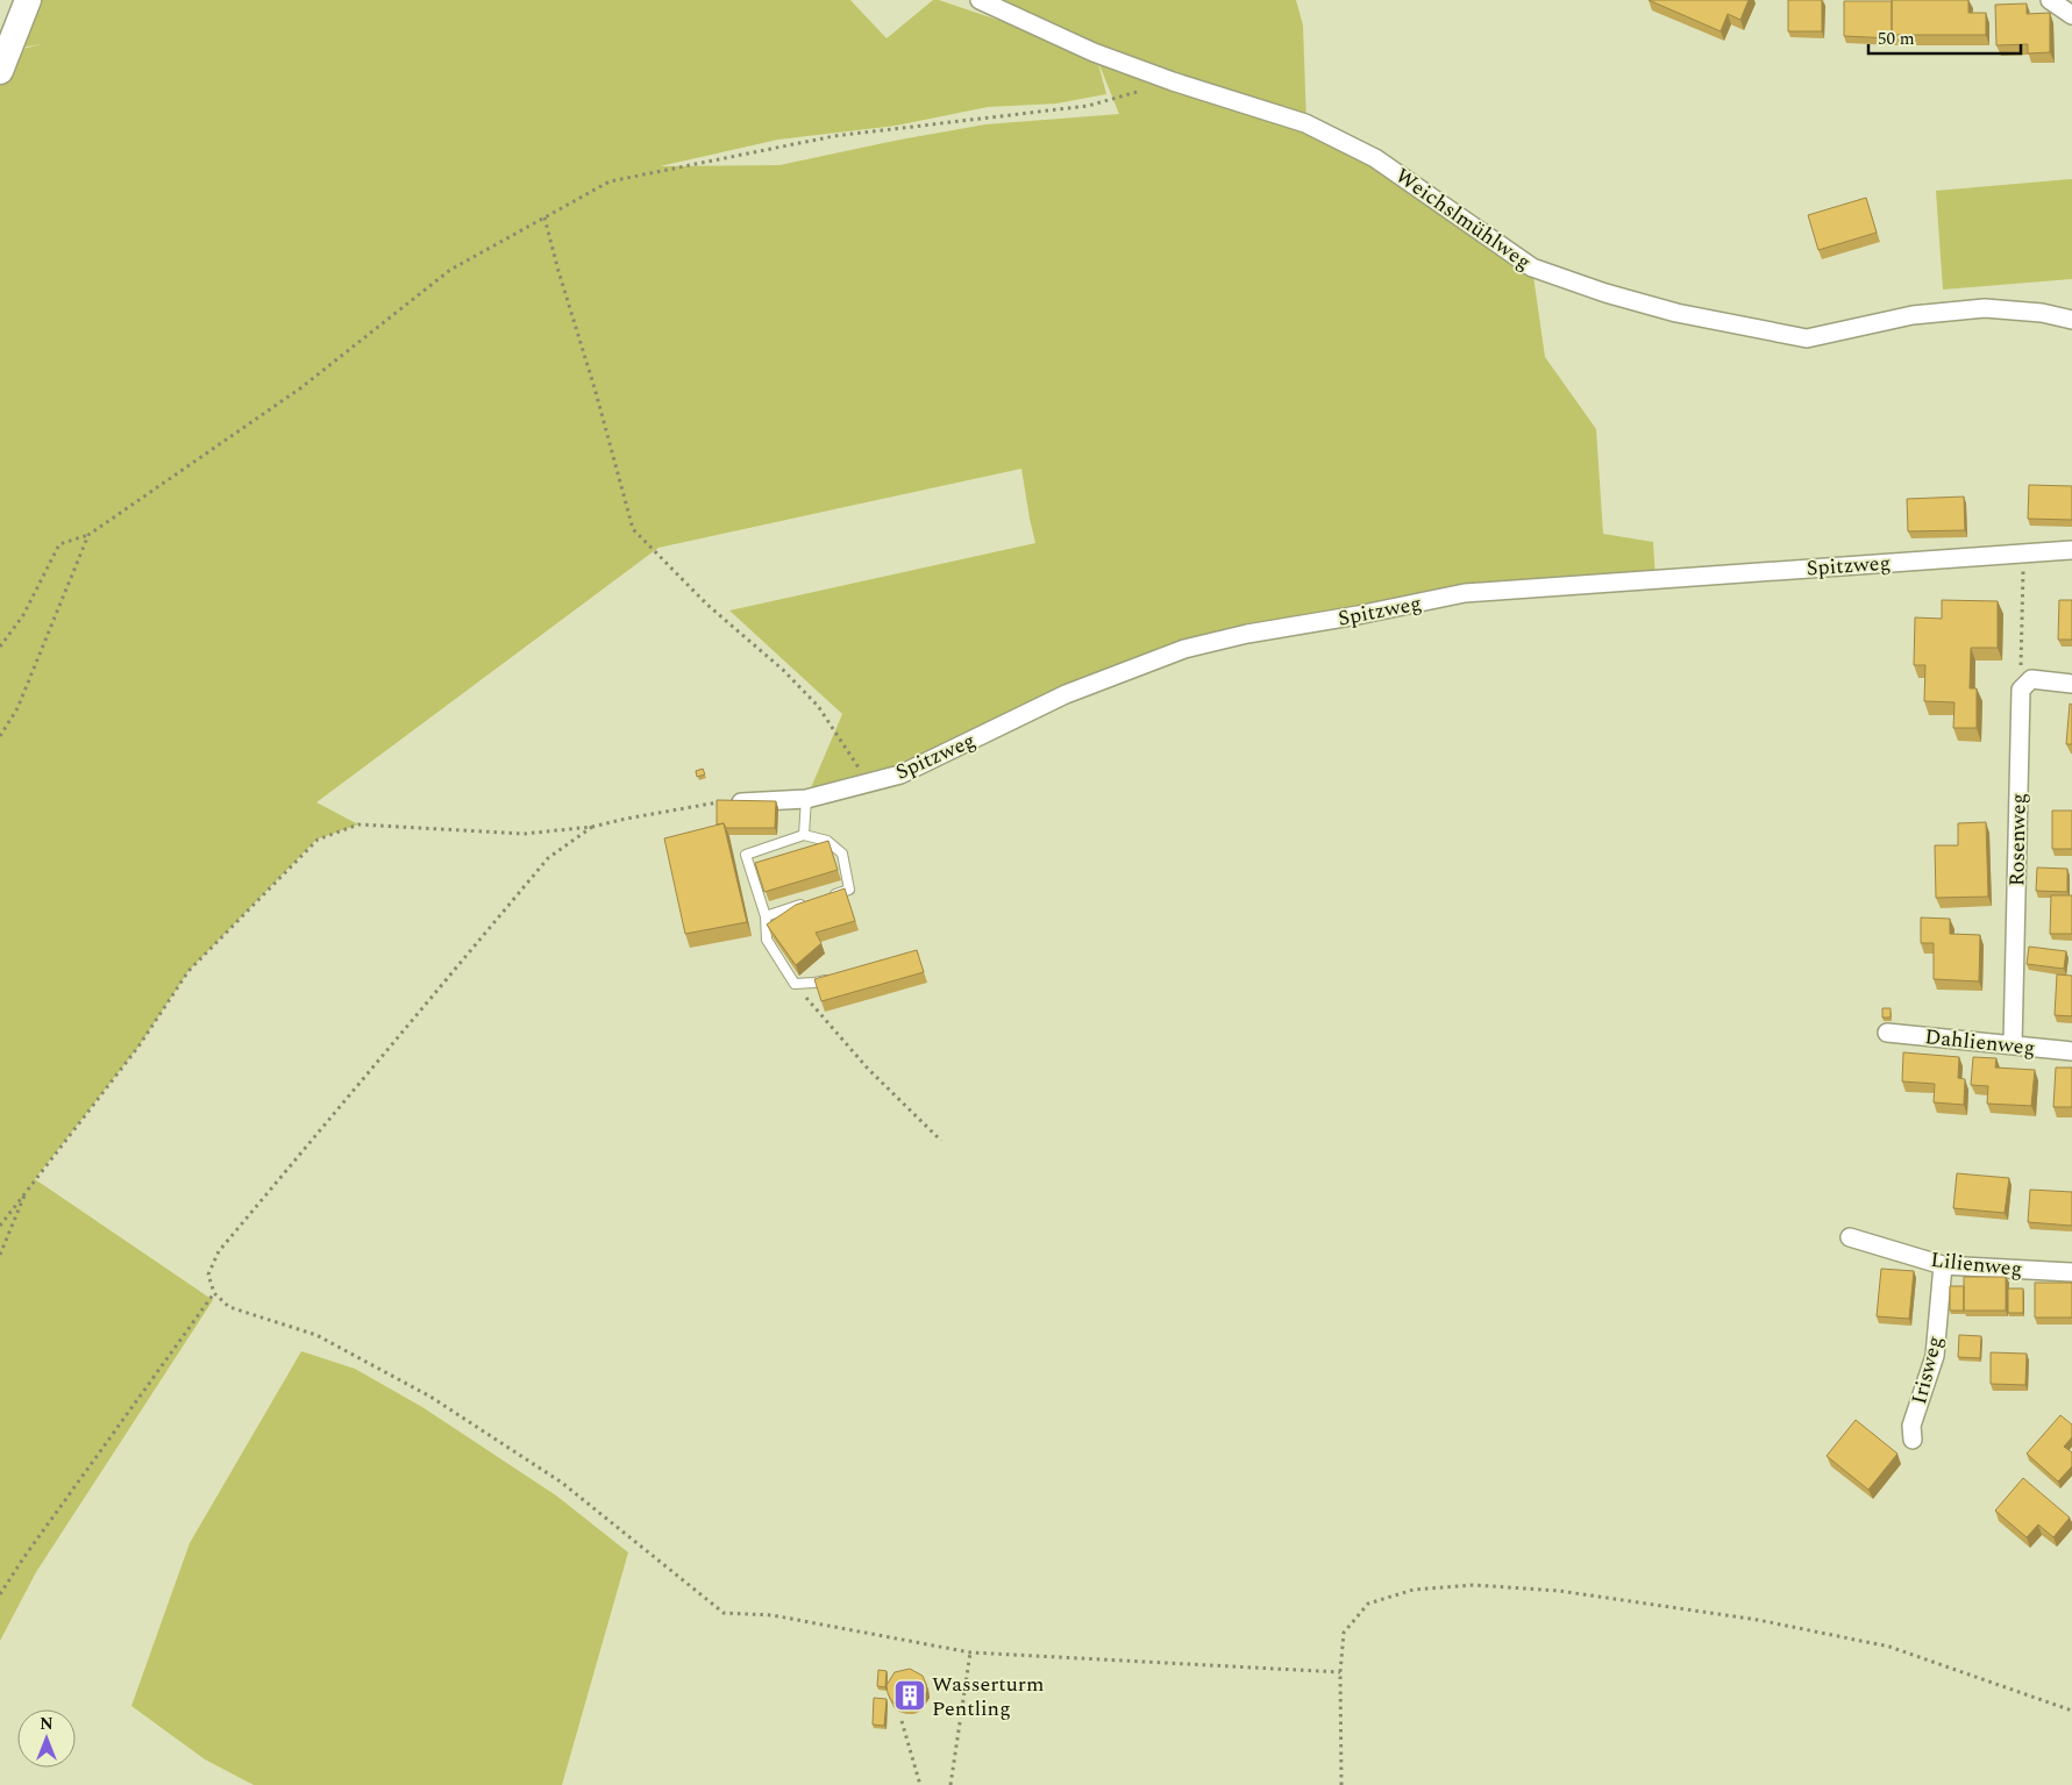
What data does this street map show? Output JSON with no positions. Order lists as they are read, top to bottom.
{
  "streets": {
    "street": [
      "Weichslmühlweg",
      "Spitzweg",
      "Rosenweg",
      "Dahlienweg",
      "Lilienweg",
      "Irisweg"
    ]
  },
  "crossings": [
    ["Rosenweg", "Dahlienweg"],
    ["Lilienweg", "Irisweg"]
  ],
  "places": {
    "building": ["Wasserturm Pentling"]
  },
  "scale_bar": "50 m",
  "north": "top"
}
